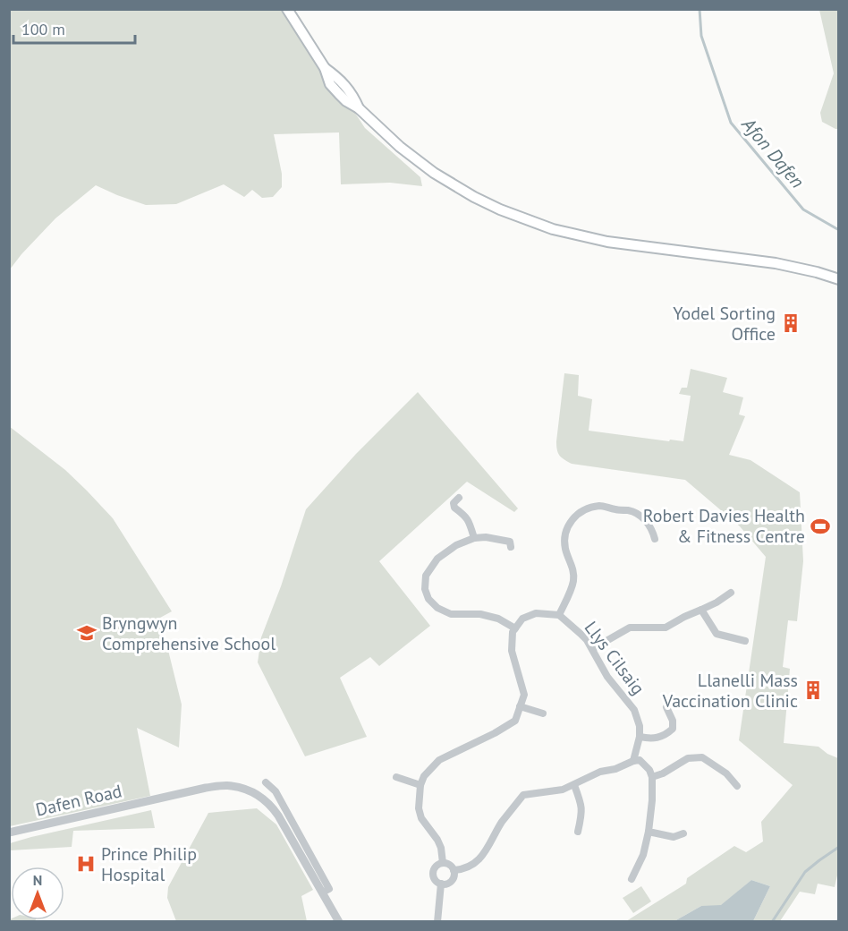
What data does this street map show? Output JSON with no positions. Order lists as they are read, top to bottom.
{
  "streets": {
    "street": ["Llys Cilsaig", "Dafen Road"]
  },
  "water": ["Afon Dafen"],
  "places": {
    "building": ["Yodel Sorting Office", "Llanelli Mass Vaccination Clinic"],
    "sports": ["Robert Davies Health & Fitness Centre"],
    "school or university": ["Bryngwyn Comprehensive School"],
    "hospital": ["Prince Philip Hospital"]
  },
  "scale_bar": "100 m",
  "north": "top"
}
